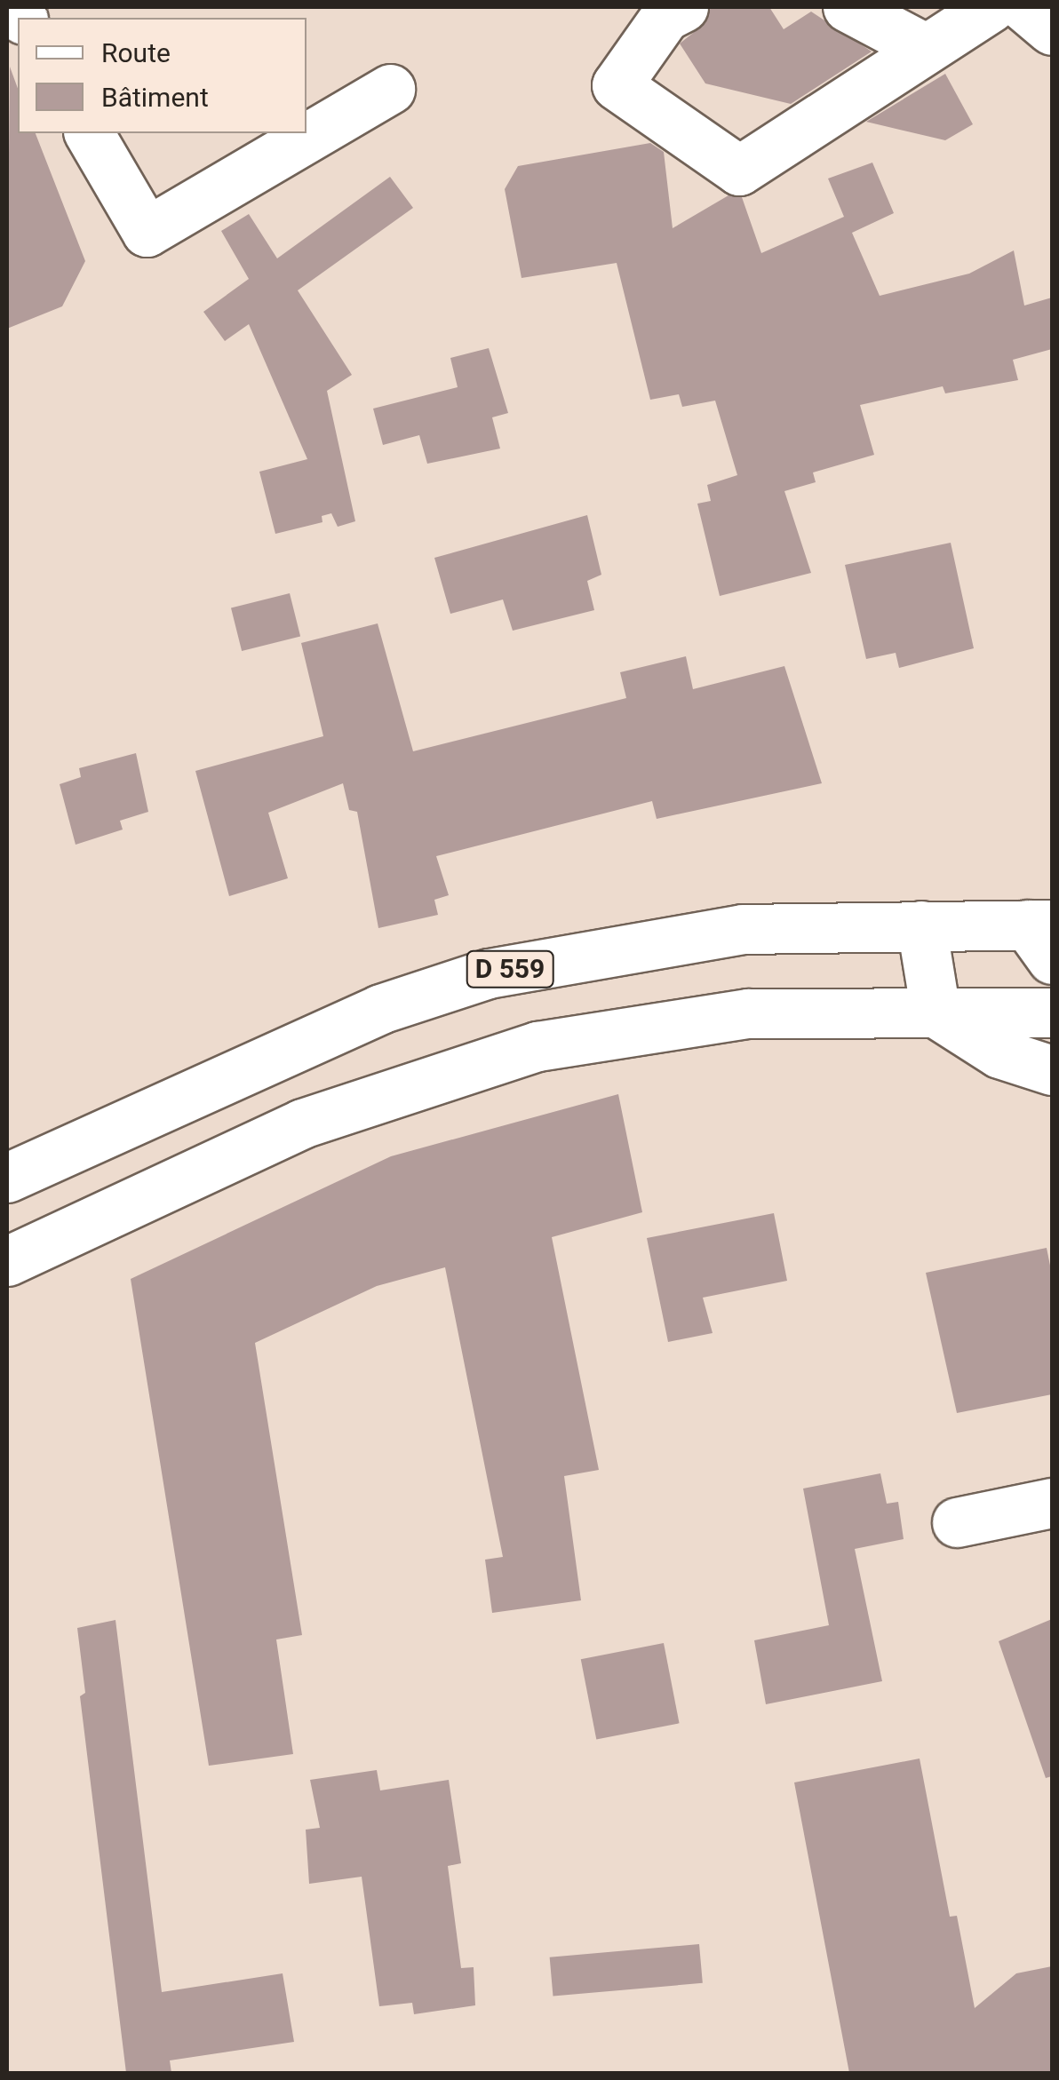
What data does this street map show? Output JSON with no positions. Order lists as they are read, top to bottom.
{
  "streets": {
    "main road": ["D 559"]
  },
  "legend": ["Route", "Bâtiment"]
}
